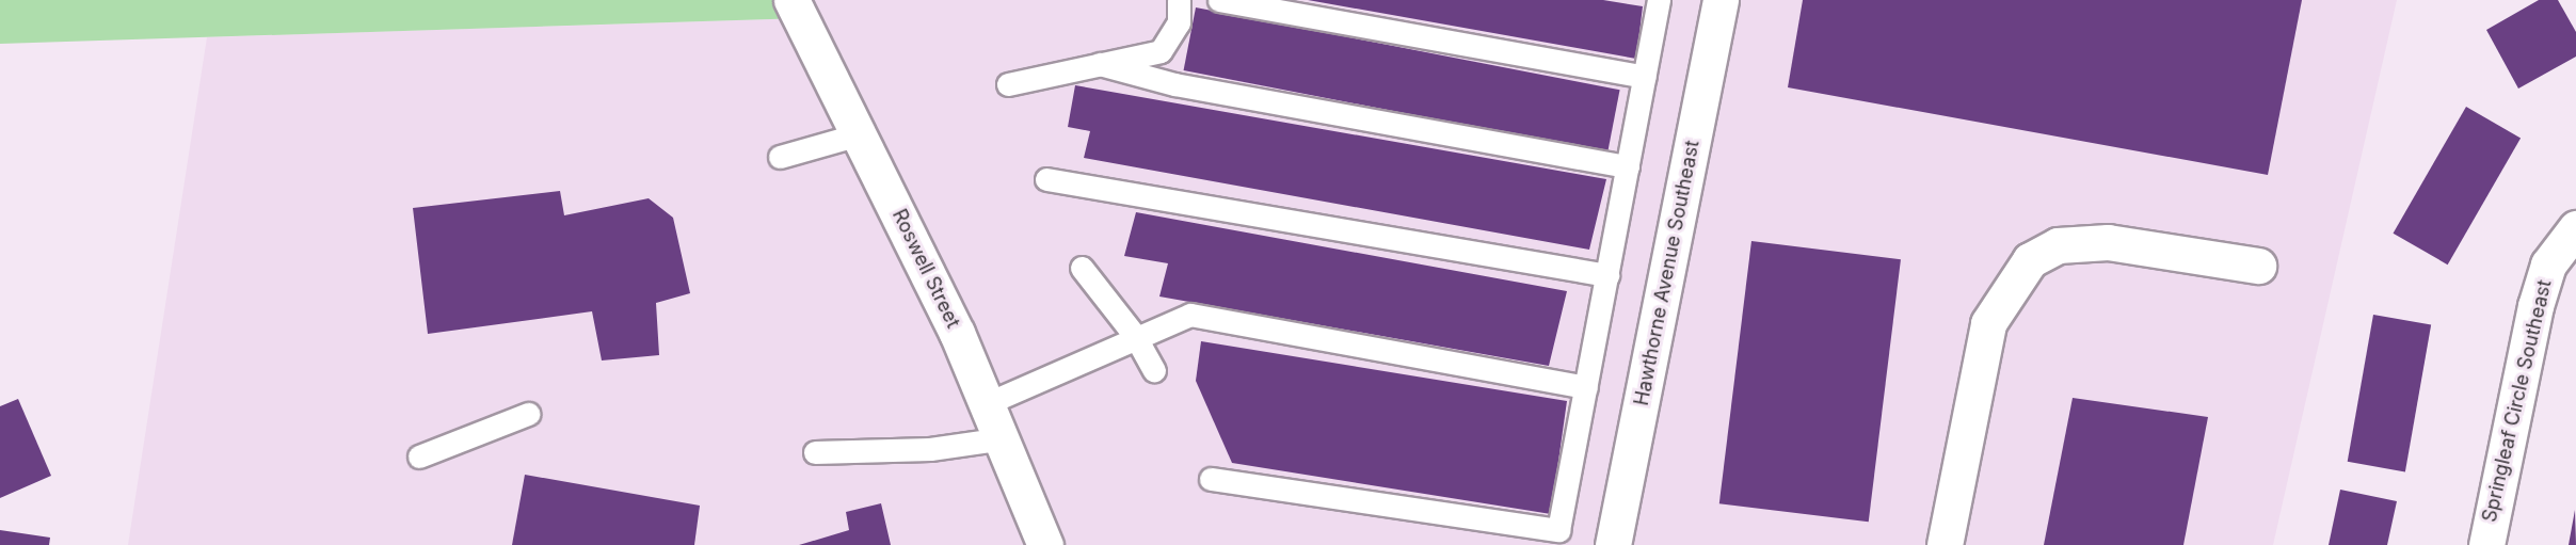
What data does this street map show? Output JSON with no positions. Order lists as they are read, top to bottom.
{
  "streets": {
    "street": ["Roswell Street", "Hawthorne Avenue Southeast", "Springleaf Circle Southeast"]
  }
}
